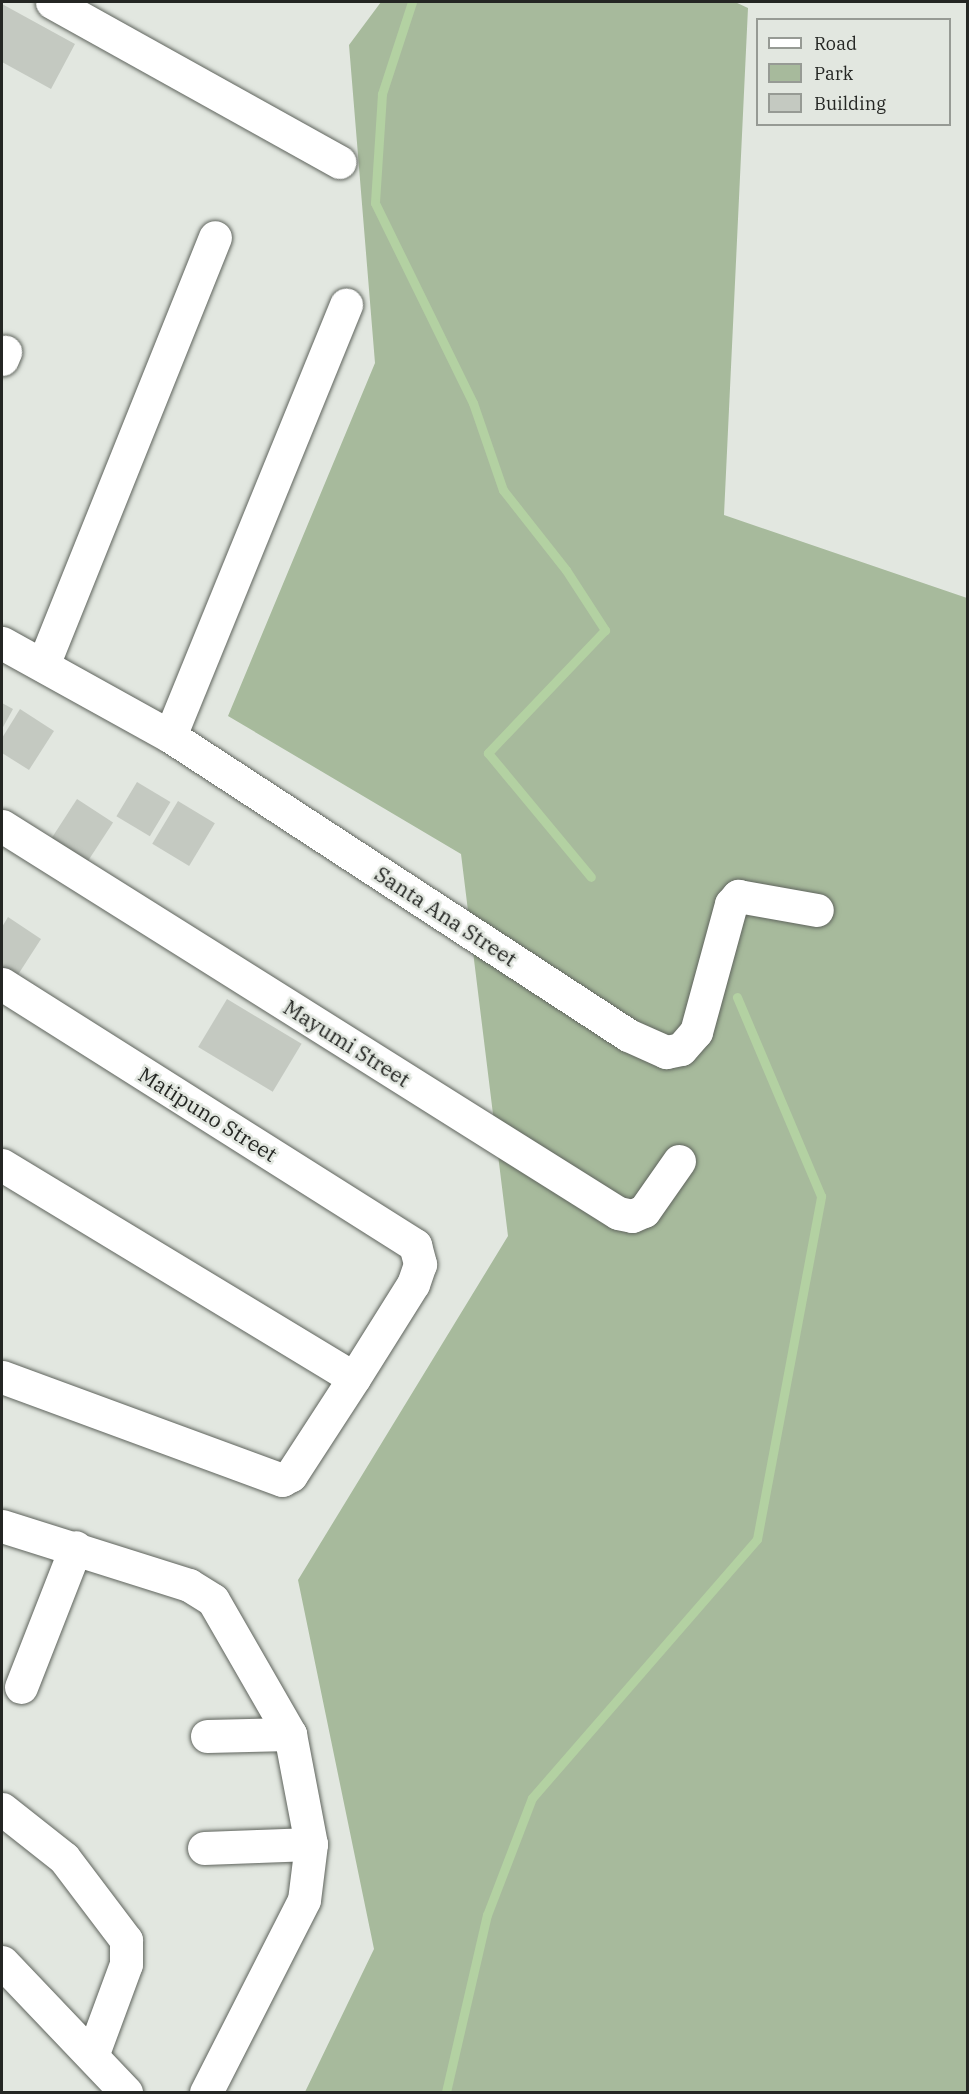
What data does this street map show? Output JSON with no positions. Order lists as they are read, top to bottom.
{
  "streets": {
    "street": ["Santa Ana Street", "Mayumi Street", "Matipuno Street"]
  },
  "legend": ["Road", "Park", "Building"]
}
